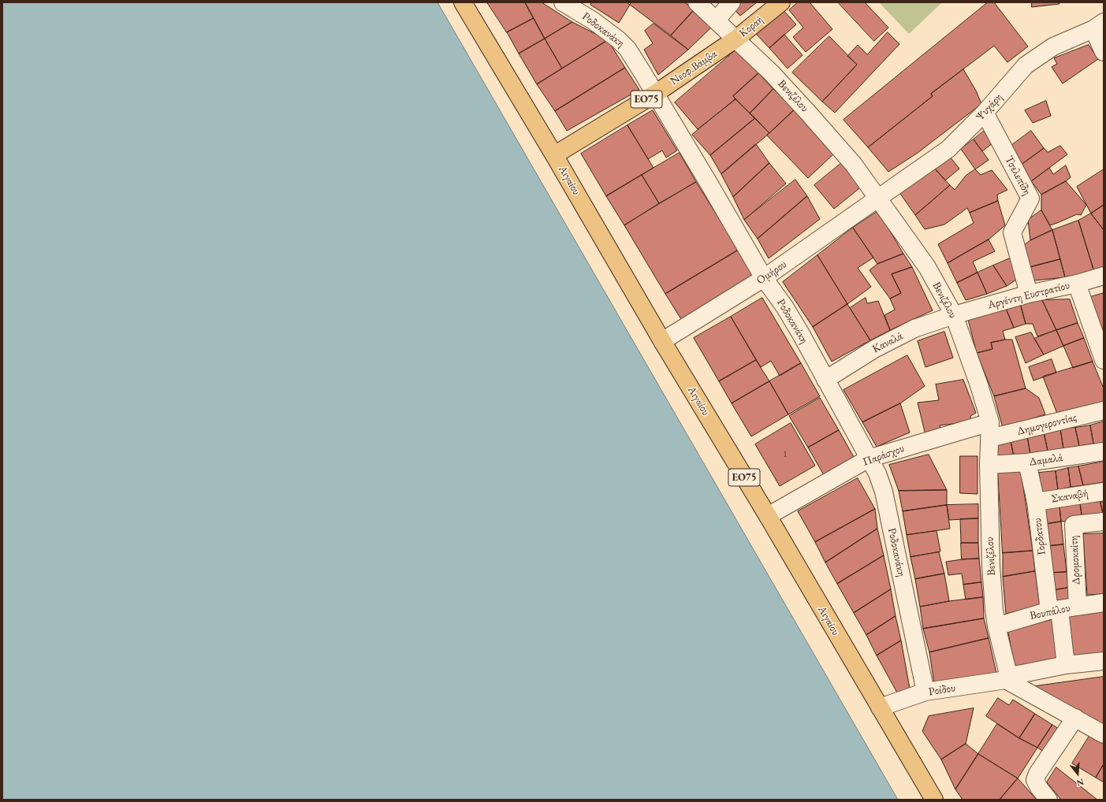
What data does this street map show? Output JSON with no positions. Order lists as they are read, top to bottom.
{
  "streets": {
    "main road": [
      "Κοραή",
      "Νεοφ.Βάμβα",
      "ΕΟ75",
      "Αιγαίου"
    ],
    "street": [
      "Ροδοκανάκη",
      "Βενιζέλου",
      "Ψυχάρη",
      "Τσελεπίδη",
      "Ομήρου",
      "Αργέντη Ευστρατίου",
      "Καναλά",
      "Δημογεροντίας",
      "Παράσχου",
      "Δαμαλά",
      "Σκαναβή",
      "Γορδατου",
      "Δρομοκαίτη",
      "Βουπάλου",
      "Ροίδου"
    ]
  },
  "crossings": [
    ["Κοραή", "Νεοφ.Βάμβα"],
    ["Κοραή", "Βενιζέλου"],
    ["Ροδοκανάκη", "Νεοφ.Βάμβα"],
    ["Ροδοκανάκη", "Ομήρου"],
    ["Ροδοκανάκη", "Καναλά"],
    ["Ροδοκανάκη", "Παράσχου"],
    ["Ροδοκανάκη", "Ροίδου"],
    ["Νεοφ.Βάμβα", "Βενιζέλου"],
    ["Νεοφ.Βάμβα", "Αιγαίου"],
    ["Βενιζέλου", "Ψυχάρη"],
    ["Βενιζέλου", "Ομήρου"],
    ["Βενιζέλου", "Αργέντη Ευστρατίου"],
    ["Βενιζέλου", "Καναλά"],
    ["Βενιζέλου", "Δημογεροντίας"],
    ["Βενιζέλου", "Παράσχου"],
    ["Βενιζέλου", "Δαμαλά"],
    ["Βενιζέλου", "Βουπάλου"],
    ["Βενιζέλου", "Ροίδου"],
    ["Ψυχάρη", "Τσελεπίδη"],
    ["Ψυχάρη", "Ομήρου"],
    ["Τσελεπίδη", "Αργέντη Ευστρατίου"],
    ["Αιγαίου", "Ομήρου"],
    ["Αιγαίου", "Παράσχου"],
    ["Αιγαίου", "Ροίδου"],
    ["Αργέντη Ευστρατίου", "Καναλά"],
    ["Δημογεροντίας", "Παράσχου"],
    ["Δαμαλά", "Γορδατου"],
    ["Σκαναβή", "Γορδατου"],
    ["Γορδατου", "Βουπάλου"],
    ["Γορδατου", "Ροίδου"],
    ["Δρομοκαίτη", "Βουπάλου"]
  ],
  "house_numbers": ["1"],
  "north": "bottom"
}
